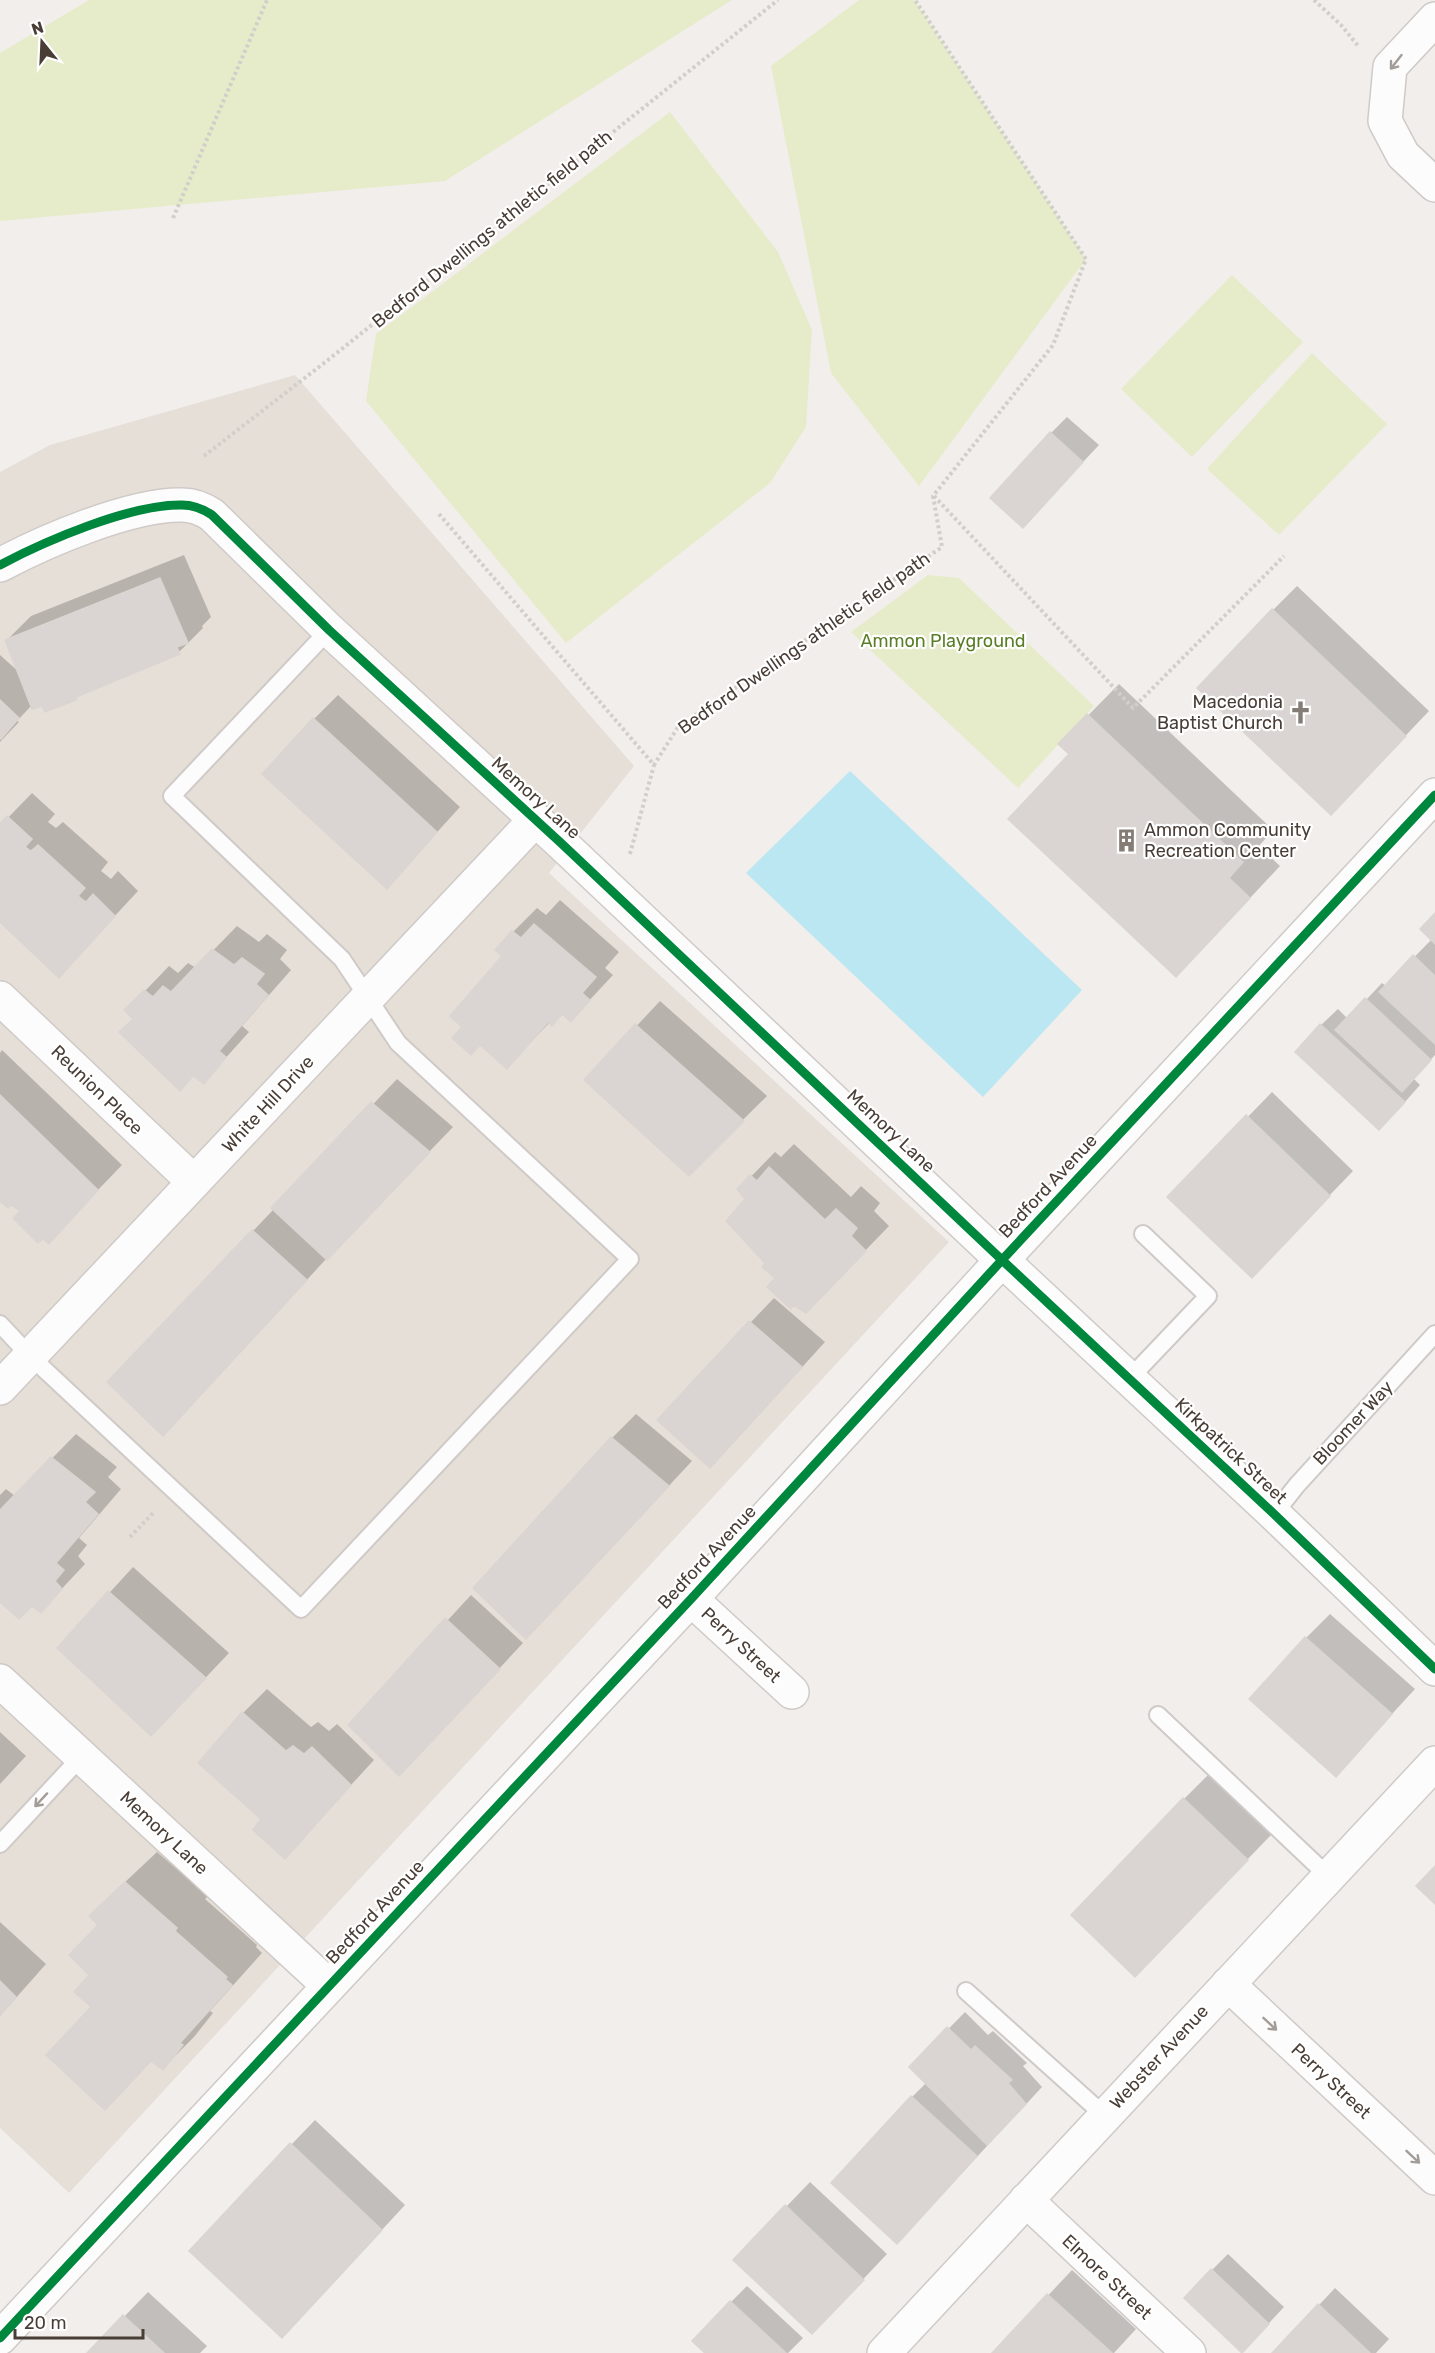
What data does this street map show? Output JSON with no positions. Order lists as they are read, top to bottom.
{
  "streets": {
    "street": [
      "Memory Lane",
      "Reunion Place",
      "White Hill Drive",
      "Bedford Avenue",
      "Kirkpatrick Street",
      "Perry Street",
      "Webster Avenue",
      "Elmore Street"
    ],
    "lane": ["Bloomer Way"],
    "path": ["Bedford Dwellings athletic field path"]
  },
  "crossings": [
    ["Memory Lane", "White Hill Drive"],
    ["Memory Lane", "Bedford Avenue"],
    ["Memory Lane", "Kirkpatrick Street"],
    ["Reunion Place", "White Hill Drive"],
    ["Bedford Avenue", "Kirkpatrick Street"],
    ["Bedford Avenue", "Perry Street"],
    ["Bloomer Way", "Kirkpatrick Street"],
    ["Perry Street", "Webster Avenue"],
    ["Webster Avenue", "Elmore Street"]
  ],
  "one_way": ["Perry Street"],
  "parks": ["Ammon Playground"],
  "places": {
    "church": ["Macedonia Baptist Church"],
    "building": ["Ammon Community Recreation Center"]
  },
  "scale_bar": "20 m",
  "north": "top"
}
